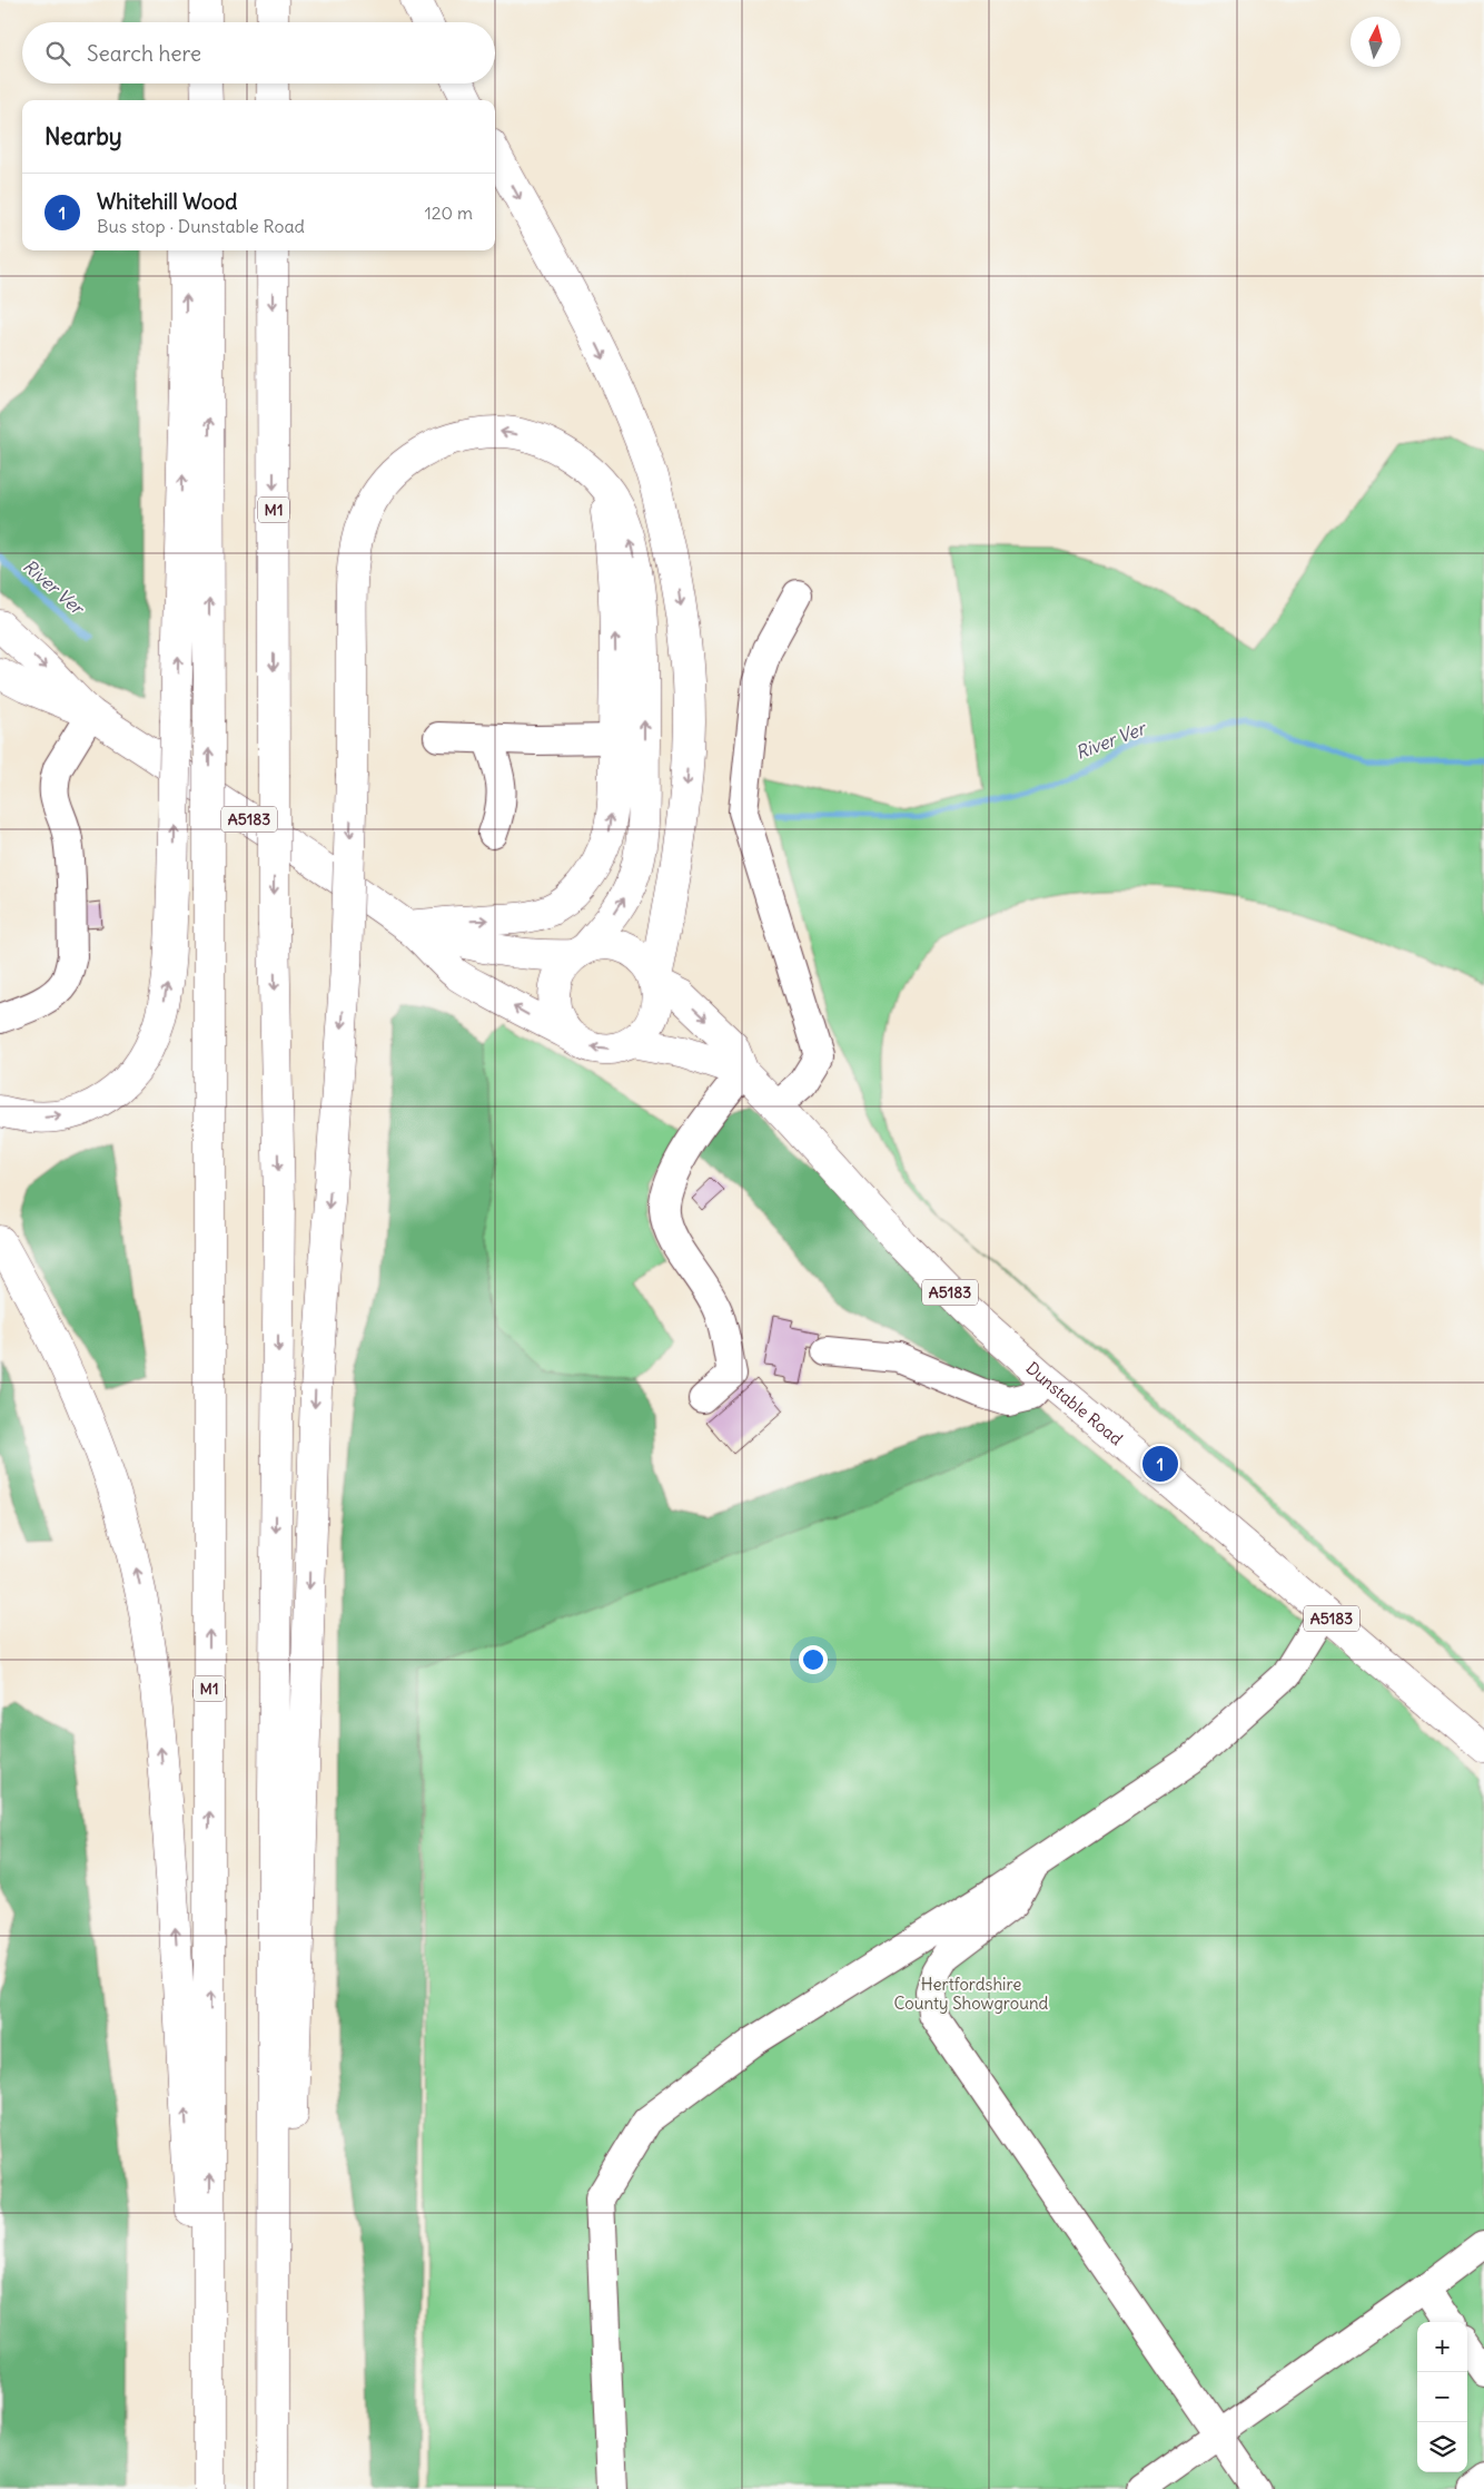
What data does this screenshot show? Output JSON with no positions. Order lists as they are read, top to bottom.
{
  "streets": {
    "main road": ["M1", "A5183", "Dunstable Road"]
  },
  "crossings": [
    ["A5183", "Dunstable Road"]
  ],
  "water": ["River Ver"],
  "parks": ["Hertfordshire County Showground"],
  "north": "top",
  "page": {
    "search": "Search here",
    "heading": "Nearby",
    "list": [
      {
        "mark": "1",
        "name": "Whitehill Wood",
        "note": "Bus stop · Dunstable Road",
        "value": "120 m"
      }
    ],
    "pins": "1",
    "map_buttons": ["+", "−"]
  }
}
